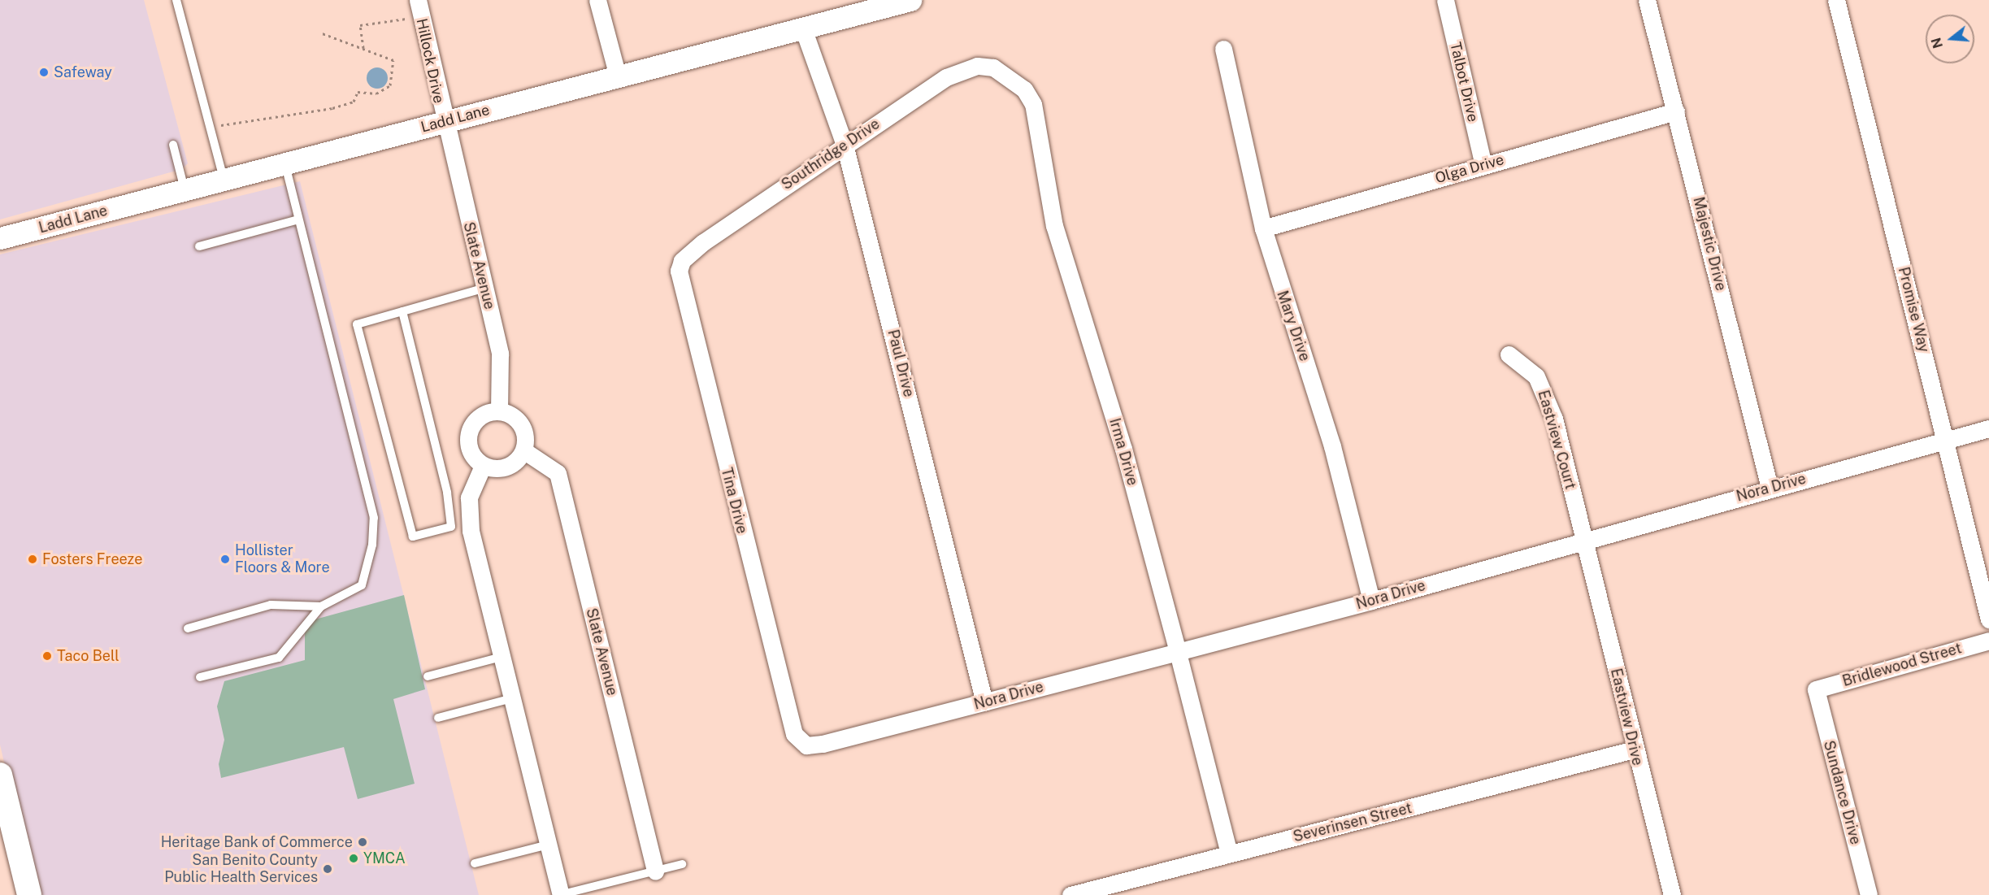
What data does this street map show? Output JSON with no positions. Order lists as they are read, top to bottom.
{
  "streets": {
    "street": [
      "Hillock Drive",
      "Talbot Drive",
      "Ladd Lane",
      "Southridge Drive",
      "Olga Drive",
      "Majestic Drive",
      "Slate Avenue",
      "Promise Way",
      "Mary Drive",
      "Paul Drive",
      "Eastview Court",
      "Irma Drive",
      "Nora Drive",
      "Tina Drive",
      "Bridlewood Street",
      "Eastview Drive",
      "Sundance Drive",
      "Severinsen Street"
    ]
  },
  "crossings": [
    ["Hillock Drive", "Ladd Lane"],
    ["Hillock Drive", "Slate Avenue"],
    ["Talbot Drive", "Olga Drive"],
    ["Ladd Lane", "Slate Avenue"],
    ["Ladd Lane", "Paul Drive"],
    ["Southridge Drive", "Paul Drive"],
    ["Southridge Drive", "Irma Drive"],
    ["Southridge Drive", "Tina Drive"],
    ["Olga Drive", "Majestic Drive"],
    ["Olga Drive", "Mary Drive"],
    ["Majestic Drive", "Nora Drive"],
    ["Promise Way", "Nora Drive"],
    ["Mary Drive", "Nora Drive"],
    ["Paul Drive", "Nora Drive"],
    ["Eastview Court", "Nora Drive"],
    ["Eastview Court", "Eastview Drive"],
    ["Irma Drive", "Nora Drive"],
    ["Irma Drive", "Severinsen Street"],
    ["Nora Drive", "Tina Drive"],
    ["Nora Drive", "Eastview Drive"],
    ["Bridlewood Street", "Sundance Drive"],
    ["Eastview Drive", "Severinsen Street"]
  ],
  "places": [
    "Safeway",
    "Fosters Freeze",
    "Hollister Floors & More",
    "Taco Bell",
    "Heritage Bank of Commerce",
    "YMCA",
    "San Benito County Public Health Services"
  ],
  "north": "left"
}
